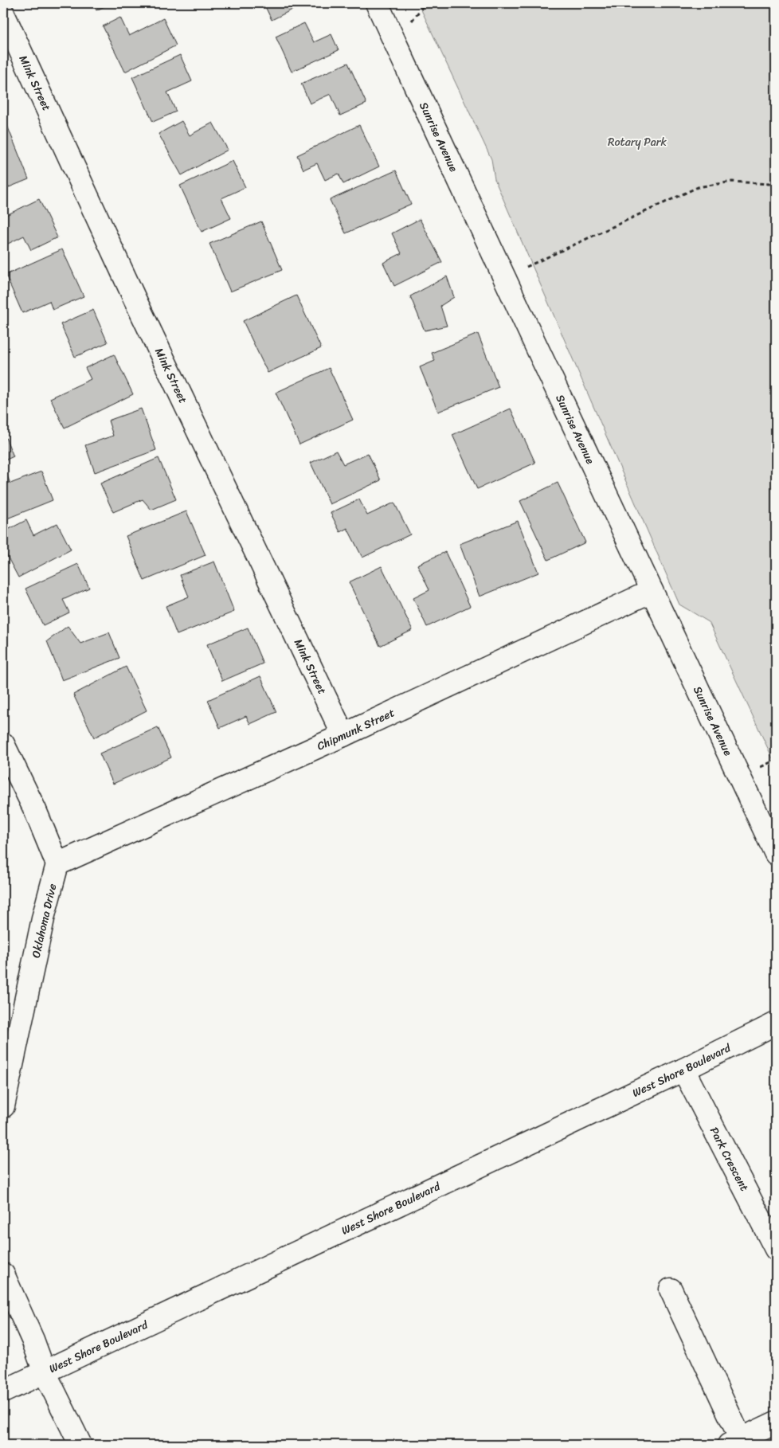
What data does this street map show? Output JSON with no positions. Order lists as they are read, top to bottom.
{
  "streets": {
    "street": [
      "Mink Street",
      "Sunrise Avenue",
      "Chipmunk Street",
      "Oklahoma Drive",
      "West Shore Boulevard",
      "Park Crescent"
    ]
  },
  "crossings": [
    ["Mink Street", "Chipmunk Street"],
    ["Sunrise Avenue", "Chipmunk Street"],
    ["Chipmunk Street", "Oklahoma Drive"],
    ["West Shore Boulevard", "Park Crescent"]
  ],
  "parks": ["Rotary Park"]
}
